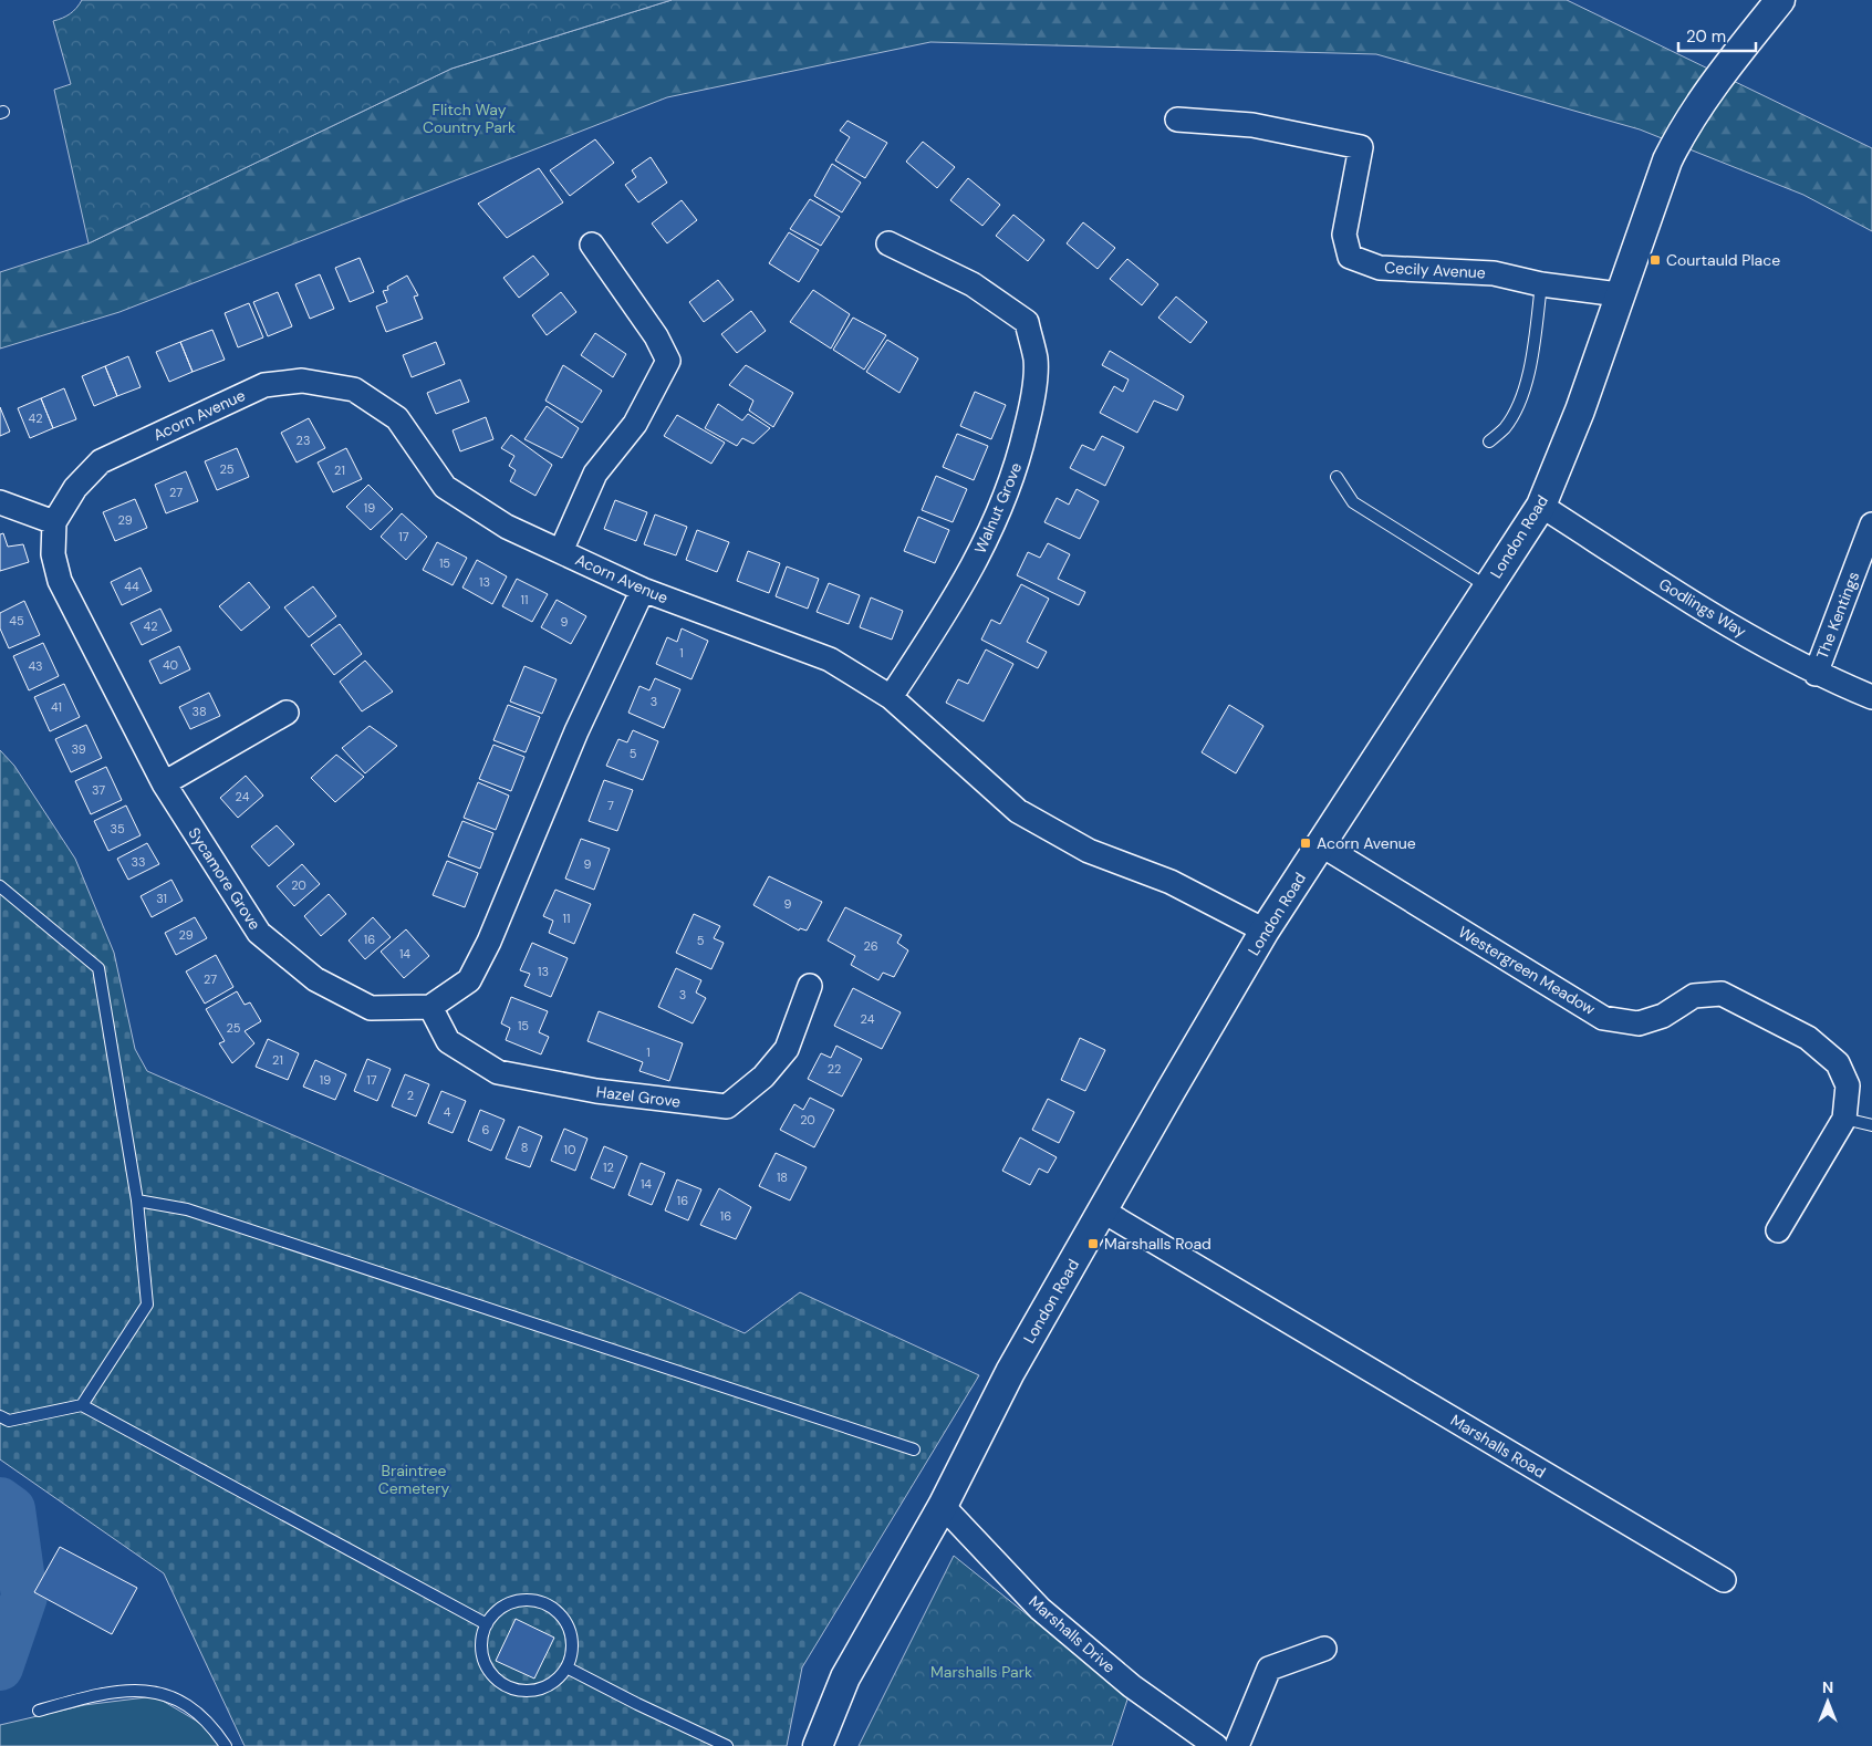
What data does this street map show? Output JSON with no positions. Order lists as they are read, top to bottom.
{
  "streets": {
    "street": [
      "Cecily Avenue",
      "Acorn Avenue",
      "Walnut Grove",
      "London Road",
      "Godlings Way",
      "The Kentings",
      "Sycamore Grove",
      "Westergreen Meadow",
      "Hazel Grove",
      "Marshalls Road",
      "Marshalls Drive"
    ]
  },
  "crossings": [
    ["Cecily Avenue", "London Road"],
    ["Acorn Avenue", "Walnut Grove"],
    ["Acorn Avenue", "London Road"],
    ["Acorn Avenue", "Sycamore Grove"],
    ["London Road", "Godlings Way"],
    ["London Road", "Westergreen Meadow"],
    ["London Road", "Marshalls Road"],
    ["London Road", "Marshalls Drive"],
    ["Godlings Way", "The Kentings"],
    ["Sycamore Grove", "Hazel Grove"]
  ],
  "parks": ["Flitch Way Country Park", "Braintree Cemetery", "Marshalls Park"],
  "places": {
    "transit": ["Courtauld Place", "Acorn Avenue", "Marshalls Road"]
  },
  "house_numbers": [
    "42",
    "23",
    "25",
    "21",
    "27",
    "19",
    "29",
    "17",
    "15",
    "13",
    "44",
    "11",
    "45",
    "9",
    "42",
    "1",
    "40",
    "43",
    "3",
    "41",
    "38",
    "39",
    "5",
    "37",
    "24",
    "7",
    "35",
    "33",
    "9",
    "20",
    "31",
    "9",
    "11",
    "29",
    "16",
    "5",
    "26",
    "14",
    "13",
    "27",
    "3",
    "24",
    "15",
    "25",
    "1",
    "21",
    "22",
    "19",
    "17",
    "2",
    "4",
    "20",
    "6",
    "8",
    "10",
    "12",
    "18",
    "14",
    "16",
    "16"
  ],
  "scale_bar": "20 m",
  "north": "top"
}
